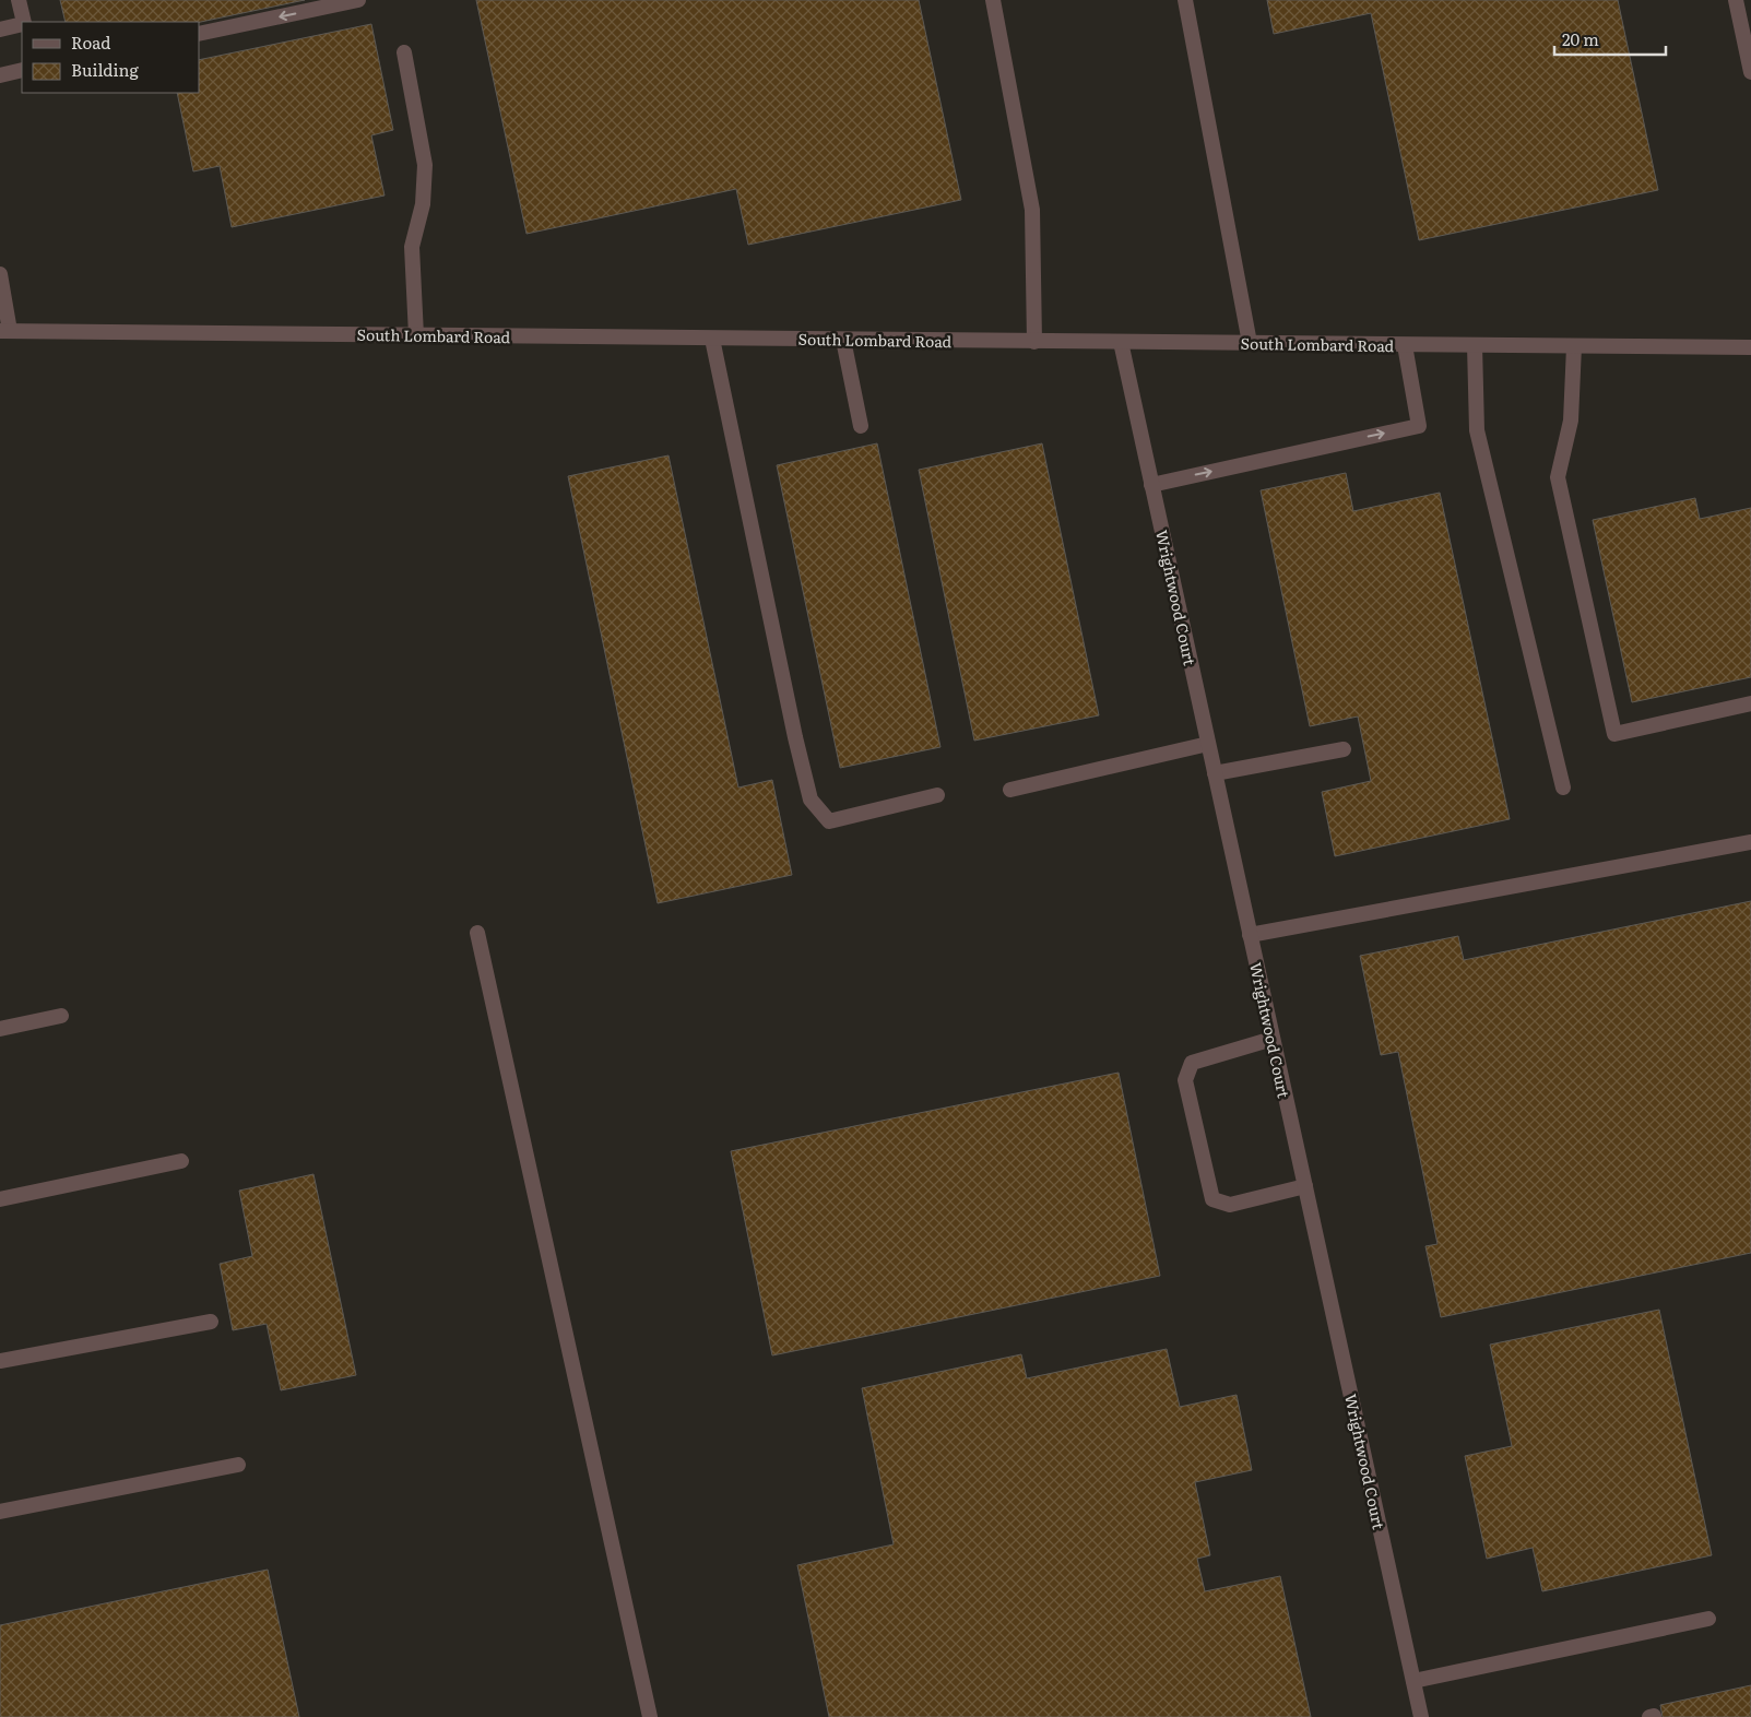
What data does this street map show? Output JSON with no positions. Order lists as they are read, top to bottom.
{
  "streets": {
    "street": ["South Lombard Road", "Wrightwood Court"]
  },
  "crossings": [
    ["South Lombard Road", "Wrightwood Court"]
  ],
  "legend": ["Road", "Building"],
  "scale_bar": "20 m"
}
